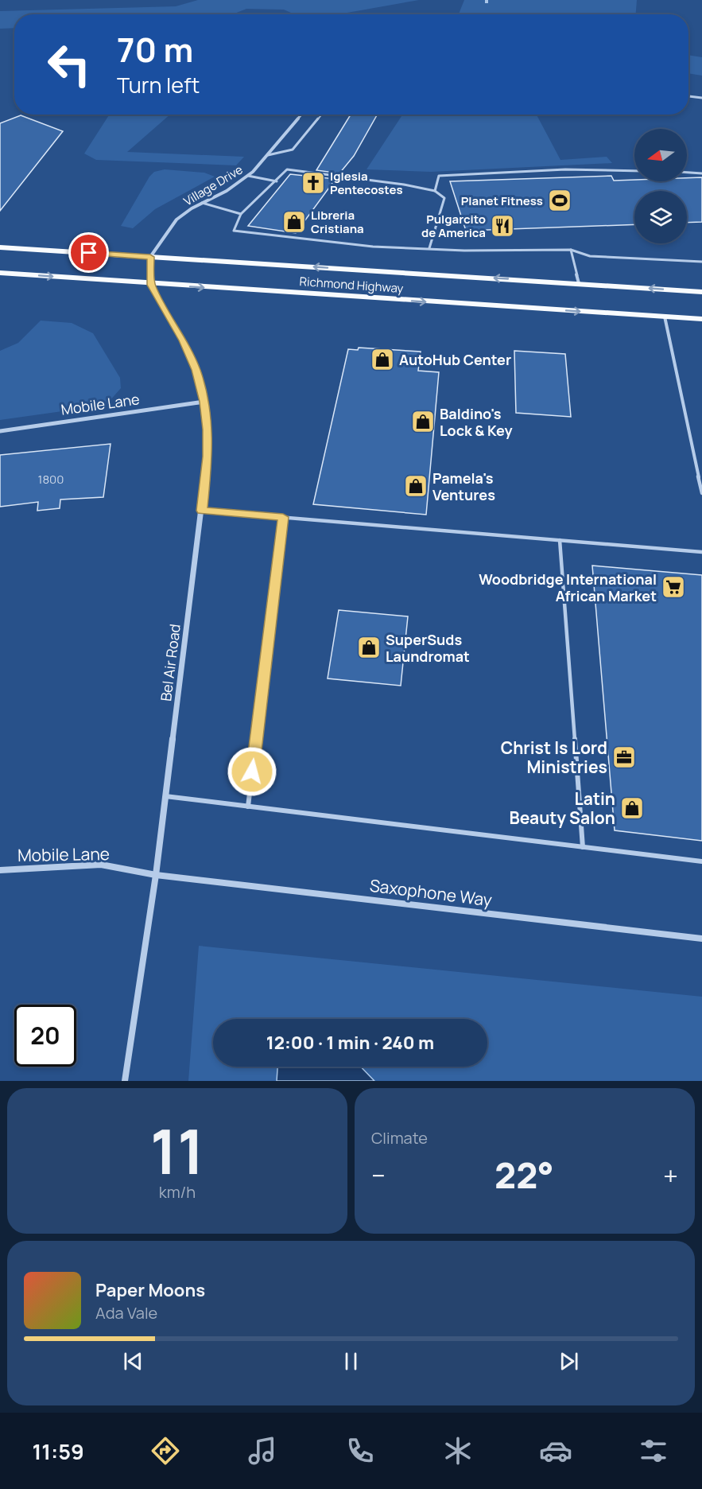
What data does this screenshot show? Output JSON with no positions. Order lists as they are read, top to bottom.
{
  "streets": {
    "main road": ["Richmond Highway"],
    "street": [
      "Village Drive",
      "Mobile Lane",
      "Bel Air Road",
      "Saxophone Way"
    ]
  },
  "crossings": [
    ["Village Drive", "Richmond Highway"],
    ["Village Drive", "Bel Air Road"],
    ["Richmond Highway", "Bel Air Road"],
    ["Mobile Lane", "Bel Air Road"],
    ["Mobile Lane", "Saxophone Way"],
    ["Bel Air Road", "Saxophone Way"]
  ],
  "places": {
    "church": ["Iglesia Pentecostes"],
    "sports": ["Planet Fitness"],
    "shop": [
      "Libreria Cristiana",
      "AutoHub Center",
      "Baldino's Lock & Key",
      "Pamela's Ventures",
      "SuperSuds Laundromat",
      "Latin Beauty Salon"
    ],
    "restaurant": ["Pulgarcito de America"],
    "supermarket": ["Woodbridge International African Market"],
    "office": ["Christ Is Lord Ministries"]
  },
  "house_numbers": ["1800"],
  "north": "left",
  "page": {
    "turn": ["70 m", "Turn left"],
    "limit": "20",
    "trip": "12:00 · 1 min · 240 m",
    "tile": [
      ["11", "km/h"],
      "Climate"
    ],
    "heat": ["−", "22°", "+"],
    "song": ["Paper Moons", "Ada Vale"],
    "tabs": "11:59"
  }
}
